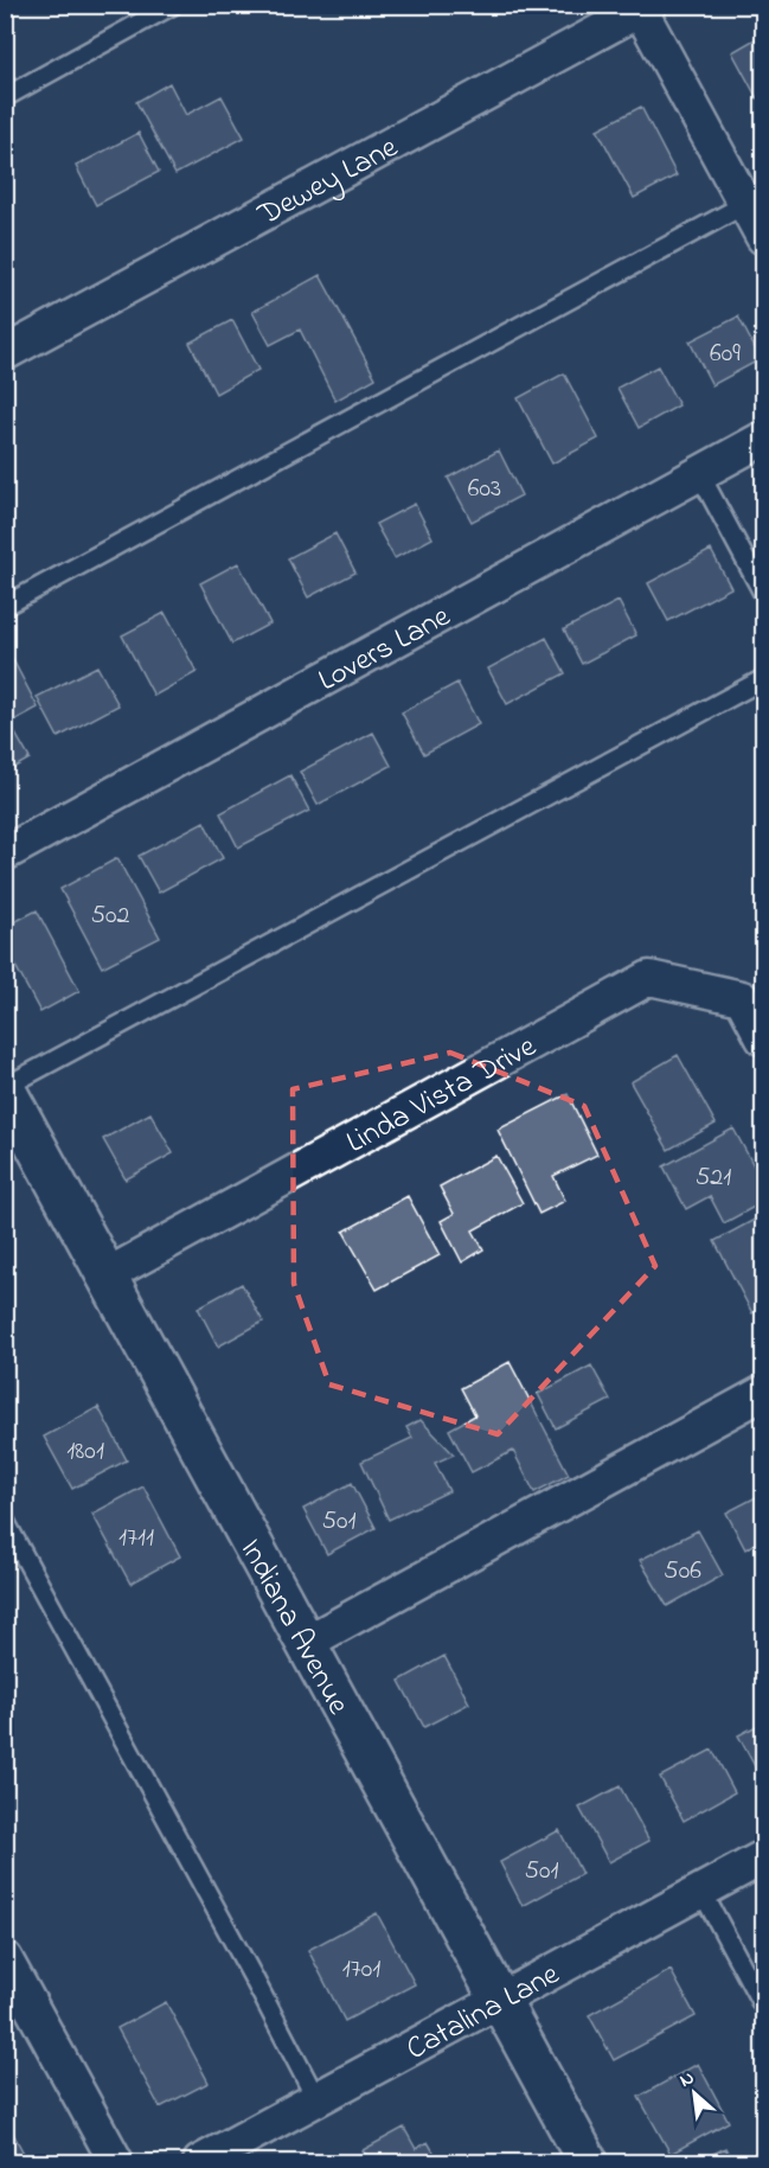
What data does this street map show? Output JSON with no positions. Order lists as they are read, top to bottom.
{
  "streets": {
    "street": [
      "Dewey Lane",
      "Lovers Lane",
      "Linda Vista Drive",
      "Indiana Avenue",
      "Catalina Lane"
    ]
  },
  "crossings": [
    ["Linda Vista Drive", "Indiana Avenue"],
    ["Indiana Avenue", "Catalina Lane"]
  ],
  "house_numbers": [
    "609",
    "603",
    "502",
    "521",
    "1801",
    "501",
    "1711",
    "506",
    "501",
    "1701"
  ],
  "north": "top left"
}
